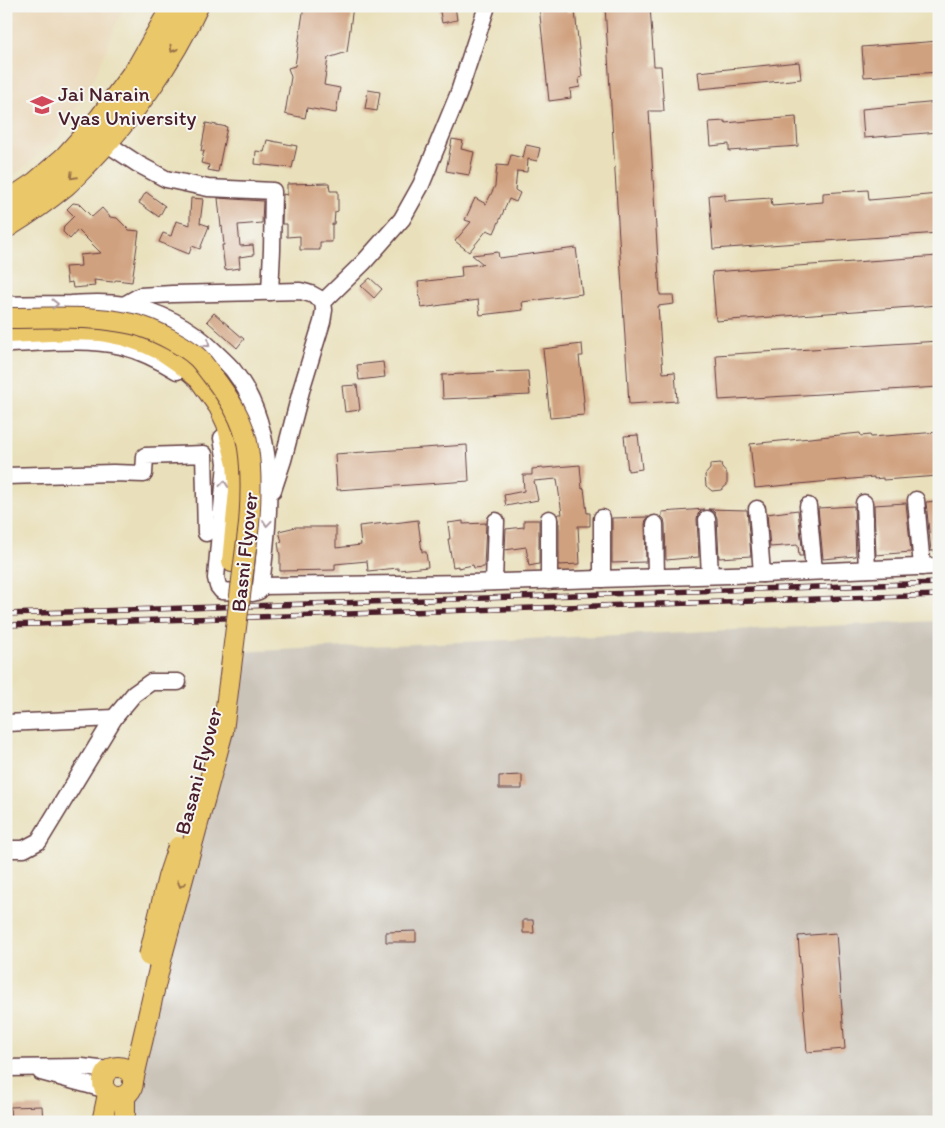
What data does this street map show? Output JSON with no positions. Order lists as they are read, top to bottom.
{
  "streets": {
    "main road": ["Basni Flyover", "Basani Flyover"]
  },
  "crossings": [
    ["Basni Flyover", "Basani Flyover"]
  ],
  "places": {
    "school or university": ["Jai Narain Vyas University"]
  }
}
